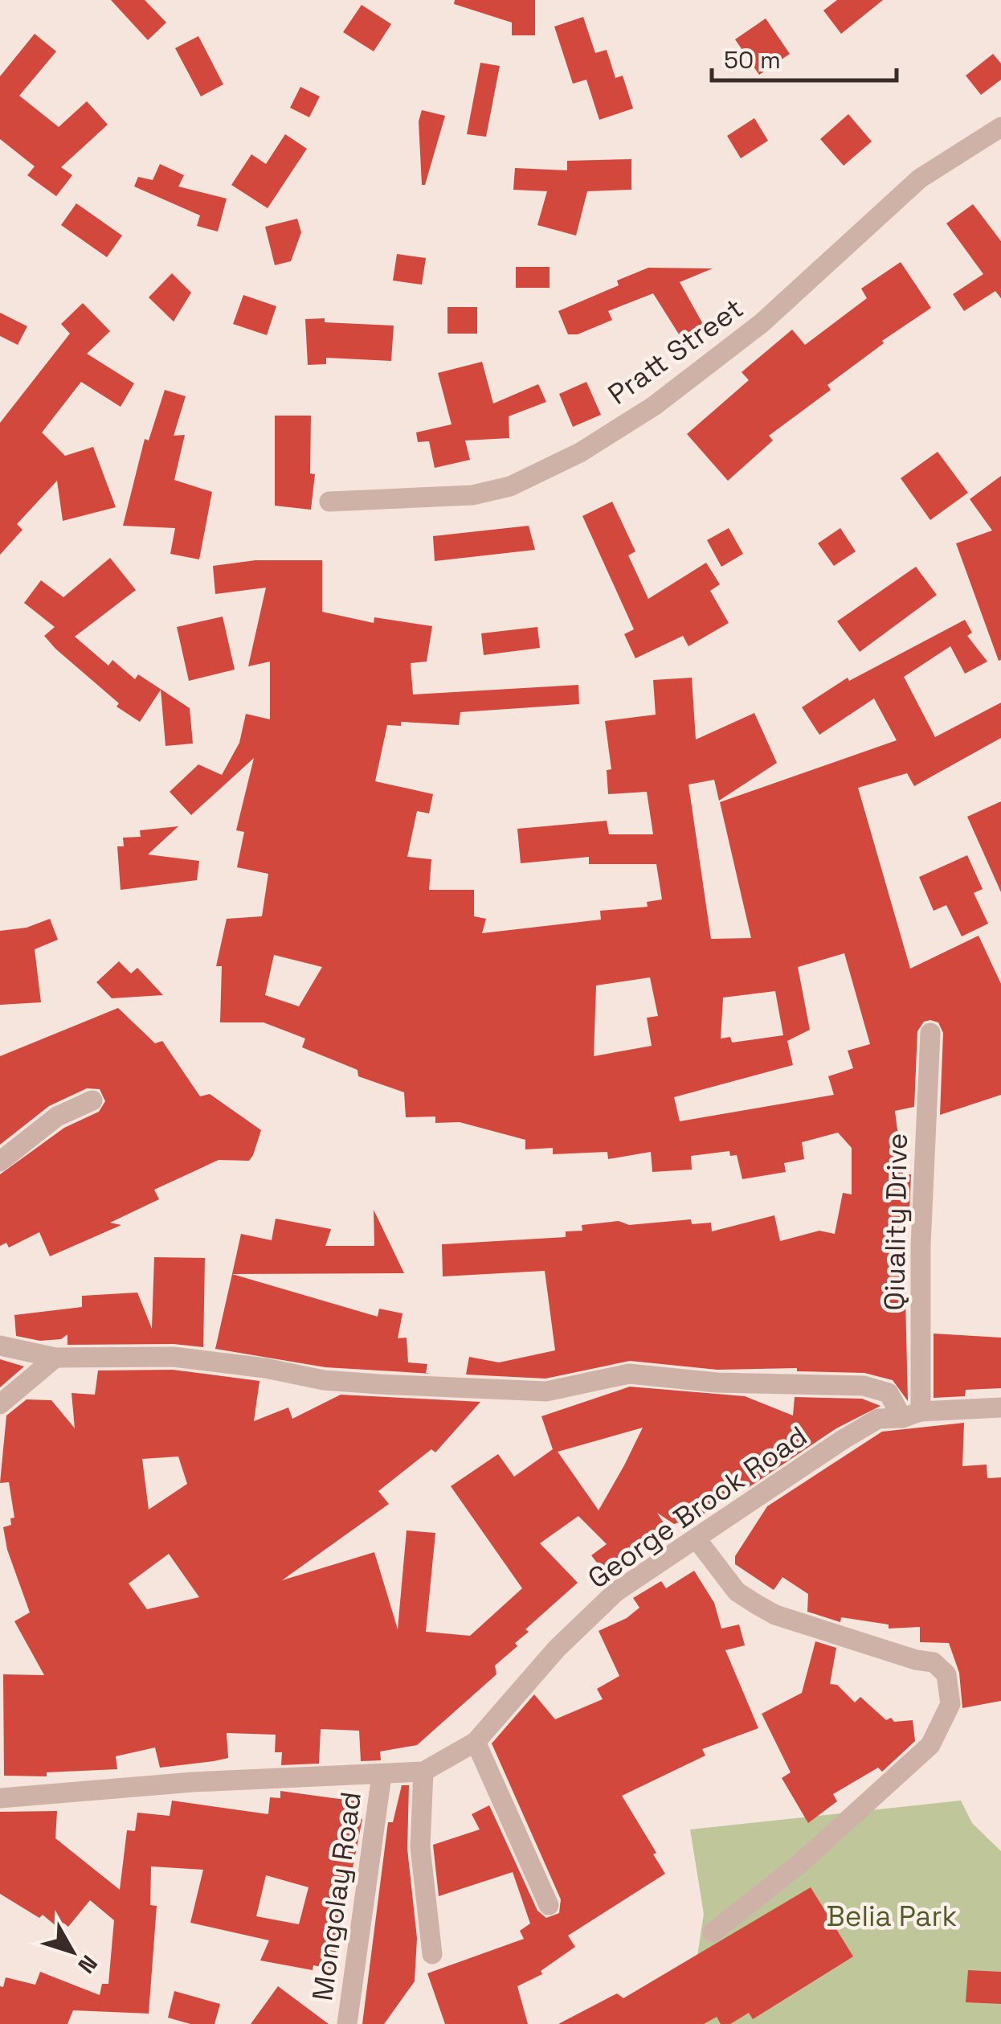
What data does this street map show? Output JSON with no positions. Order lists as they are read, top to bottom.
{
  "streets": {
    "street": [
      "Pratt Street",
      "Qiuality Drive",
      "George Brook Road",
      "Mongolay Road"
    ]
  },
  "crossings": [
    ["Qiuality Drive", "George Brook Road"],
    ["George Brook Road", "Mongolay Road"]
  ],
  "parks": ["Belia Park"],
  "scale_bar": "50 m",
  "north": "bottom right"
}
